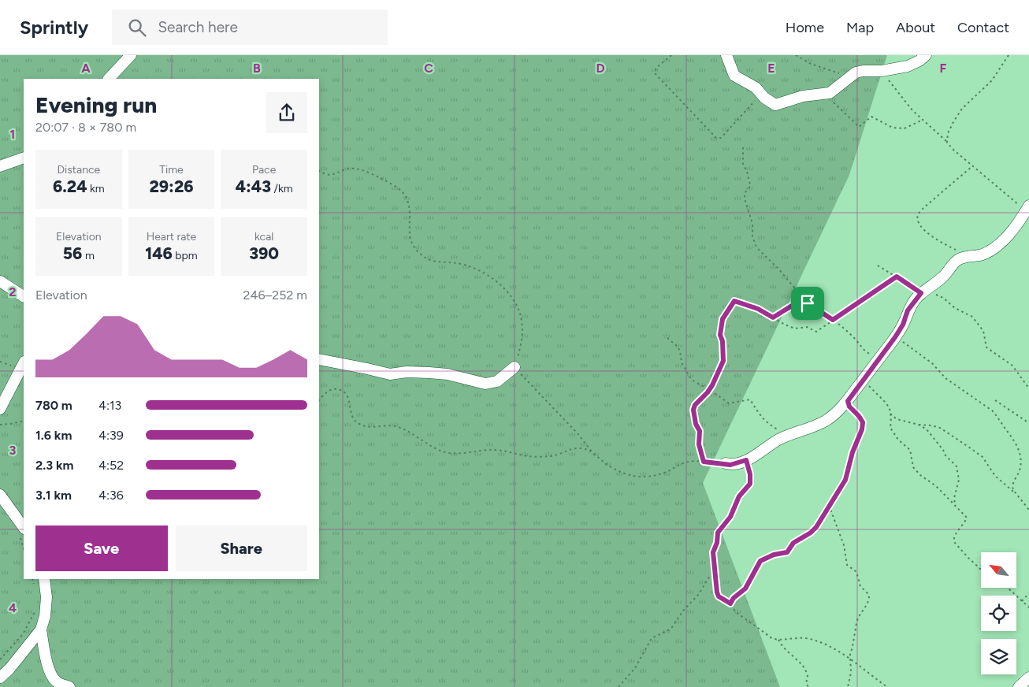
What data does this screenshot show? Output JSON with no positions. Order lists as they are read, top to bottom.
{
  "north": "top left",
  "page": {
    "header": "Sprintly",
    "search": "Search here",
    "nav": [
      "Home",
      "Map",
      "About",
      "Contact"
    ],
    "heading": ["Evening run", "20:07 · 8 × 780 m"],
    "stats": [
      ["Distance", "6.24 km"],
      ["Time", "29:26"],
      ["Pace", "4:43 /km"],
      ["Elevation", "56 m"],
      ["Heart rate", "146 bpm"],
      ["kcal", "390"]
    ],
    "chart": ["Elevation", "246–252 m"],
    "list": [
      {
        "name": "780 m",
        "note": "4:13"
      },
      {
        "name": "1.6 km",
        "note": "4:39"
      },
      {
        "name": "2.3 km",
        "note": "4:52"
      },
      {
        "name": "3.1 km",
        "note": "4:36"
      }
    ],
    "buttons": ["Save", "Share"]
  },
  "grid": {
    "columns": [
      "A",
      "B",
      "C",
      "D",
      "E",
      "F"
    ],
    "rows": [
      "1",
      "2",
      "3",
      "4"
    ]
  }
}
